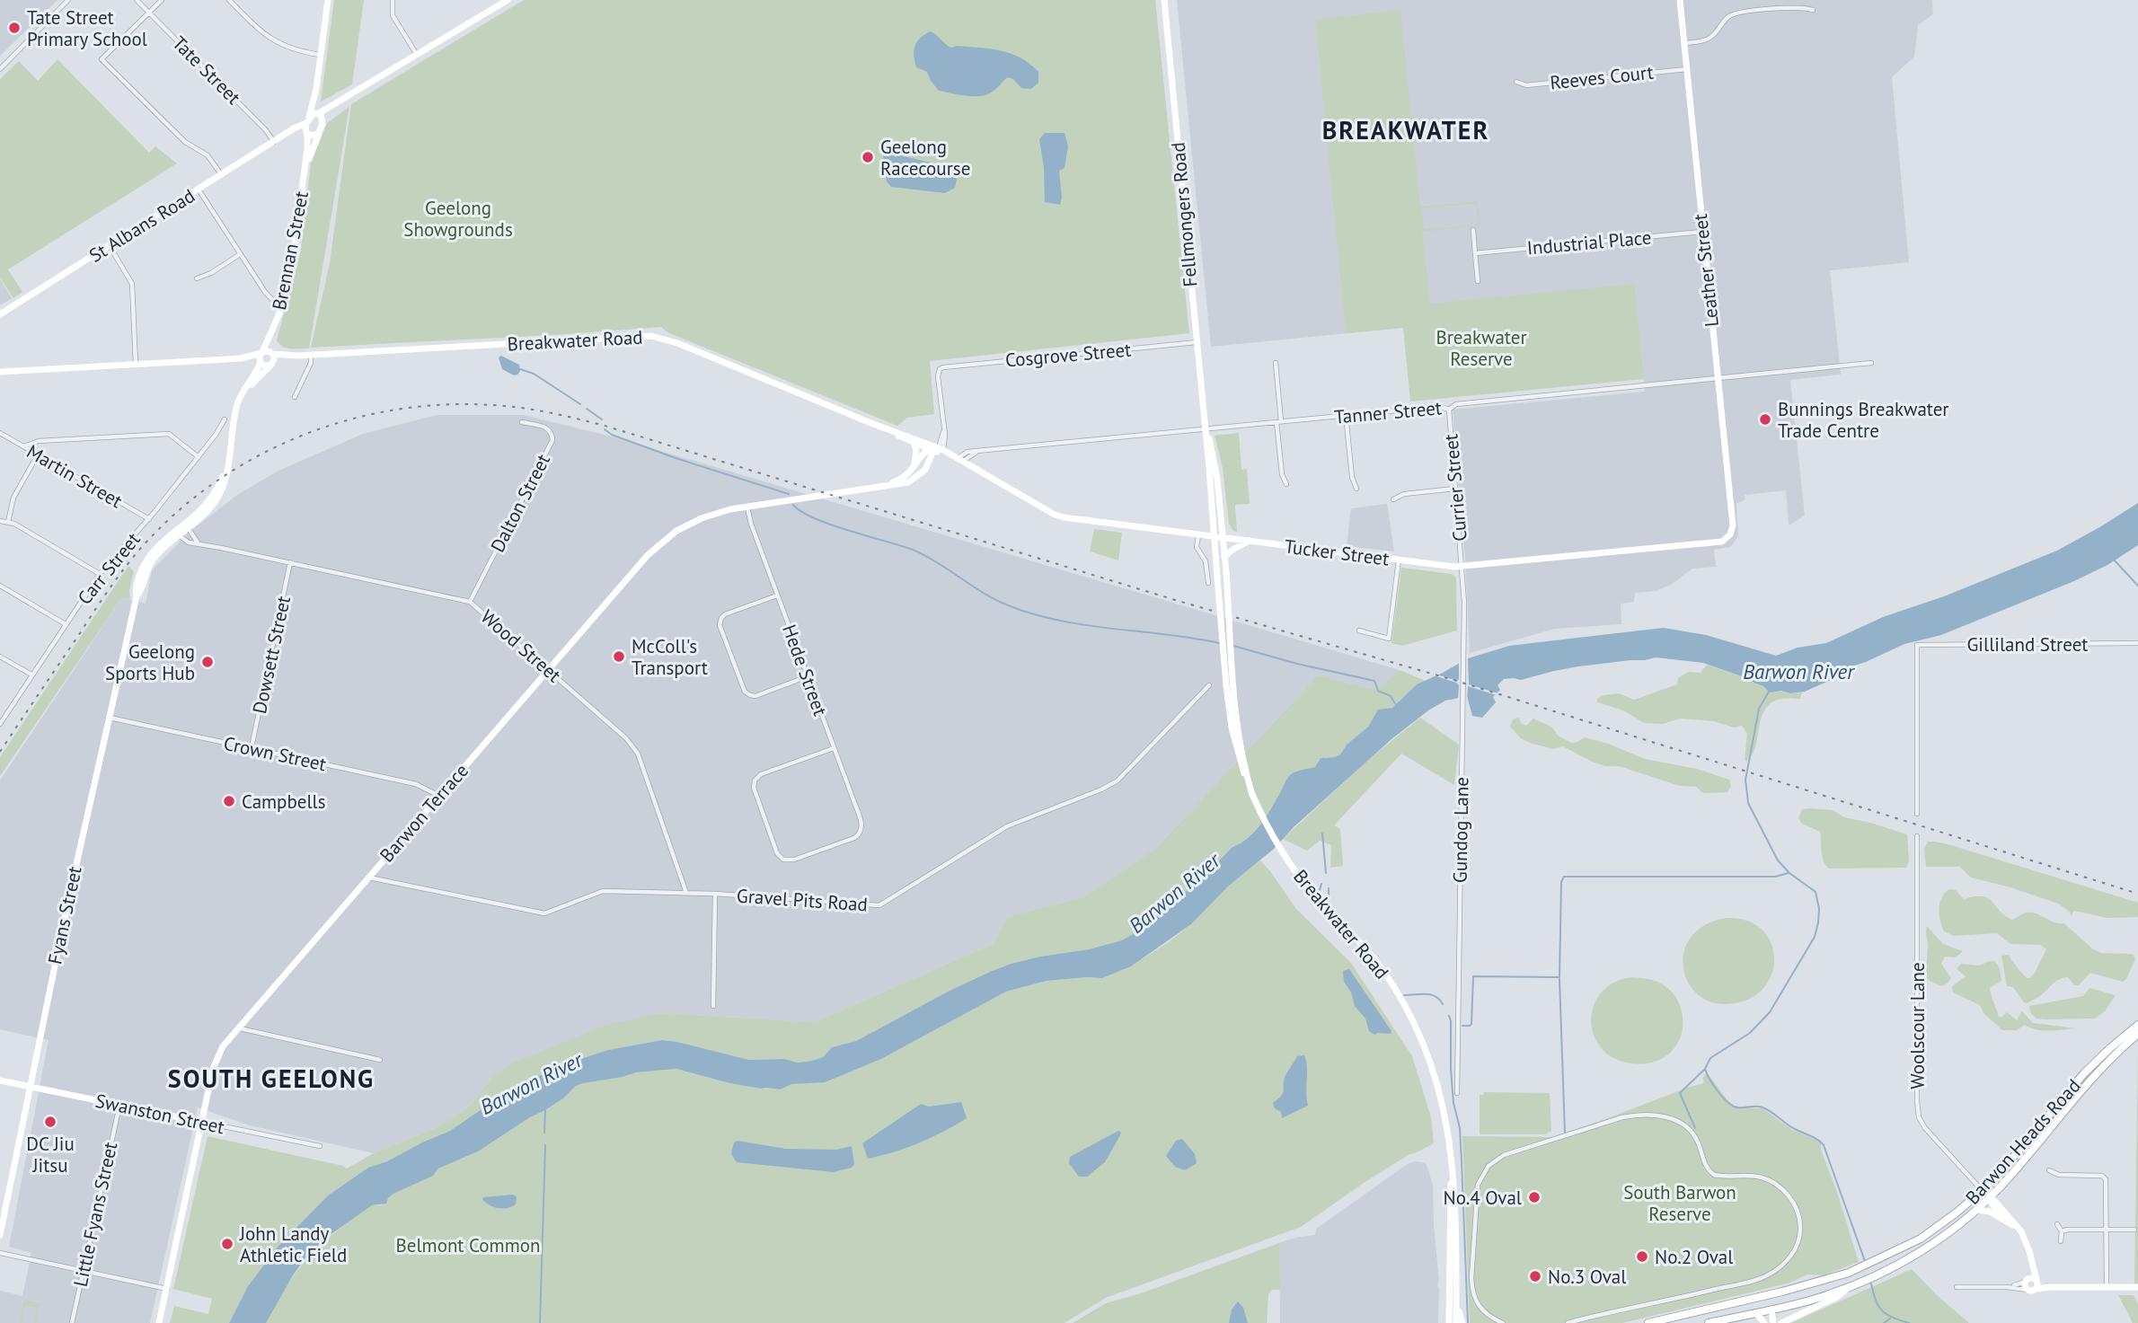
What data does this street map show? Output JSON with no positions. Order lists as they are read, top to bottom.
{
  "streets": {
    "main road": ["Barwon Heads Road"],
    "street": [
      "Tate Street",
      "Reeves Court",
      "Fellmongers Road",
      "St Albans Road",
      "Industrial Place",
      "Brennan Street",
      "Leather Street",
      "Breakwater Road",
      "Cosgrove Street",
      "Tanner Street",
      "Martin Street",
      "Currier Street",
      "Dalton Street",
      "Tucker Street",
      "Carr Street",
      "Gilliland Street",
      "Wood Street",
      "Dowsett Street",
      "Hede Street",
      "Crown Street",
      "Barwon Terrace",
      "Gundog Lane",
      "Gravel Pits Road",
      "Fyans Street",
      "Woolscour Lane",
      "Swanston Street",
      "Little Fyans Street"
    ]
  },
  "crossings": [
    ["Tate Street", "St Albans Road"],
    ["Reeves Court", "Leather Street"],
    ["Fellmongers Road", "Breakwater Road"],
    ["Fellmongers Road", "Cosgrove Street"],
    ["Fellmongers Road", "Tanner Street"],
    ["Fellmongers Road", "Tucker Street"],
    ["St Albans Road", "Brennan Street"],
    ["Industrial Place", "Leather Street"],
    ["Brennan Street", "Breakwater Road"],
    ["Brennan Street", "Fyans Street"],
    ["Leather Street", "Tanner Street"],
    ["Leather Street", "Tucker Street"],
    ["Breakwater Road", "Tucker Street"],
    ["Breakwater Road", "Fyans Street"],
    ["Cosgrove Street", "Tucker Street"],
    ["Cosgrove Street", "Barwon Terrace"],
    ["Tanner Street", "Currier Street"],
    ["Tanner Street", "Tucker Street"],
    ["Martin Street", "Carr Street"],
    ["Currier Street", "Tucker Street"],
    ["Currier Street", "Gundog Lane"],
    ["Dalton Street", "Wood Street"],
    ["Tucker Street", "Barwon Terrace"],
    ["Tucker Street", "Gundog Lane"],
    ["Wood Street", "Dowsett Street"],
    ["Wood Street", "Barwon Terrace"],
    ["Wood Street", "Gravel Pits Road"],
    ["Wood Street", "Fyans Street"],
    ["Dowsett Street", "Crown Street"],
    ["Hede Street", "Barwon Terrace"],
    ["Crown Street", "Barwon Terrace"],
    ["Crown Street", "Fyans Street"],
    ["Barwon Terrace", "Gravel Pits Road"],
    ["Barwon Terrace", "Swanston Street"],
    ["Fyans Street", "Swanston Street"],
    ["Woolscour Lane", "Barwon Heads Road"],
    ["Swanston Street", "Little Fyans Street"]
  ],
  "districts": ["BREAKWATER", "SOUTH GEELONG"],
  "water": ["Barwon River"],
  "parks": [
    "Geelong Showgrounds",
    "Breakwater Reserve",
    "South Barwon Reserve",
    "Belmont Common"
  ],
  "places": [
    "Tate Street Primary School",
    "Geelong Racecourse",
    "Bunnings Breakwater Trade Centre",
    "McColl's Transport",
    "Geelong Sports Hub",
    "Campbells",
    "DC Jiu Jitsu",
    "No.4 Oval",
    "John Landy Athletic Field",
    "No.2 Oval",
    "No.3 Oval"
  ]
}
